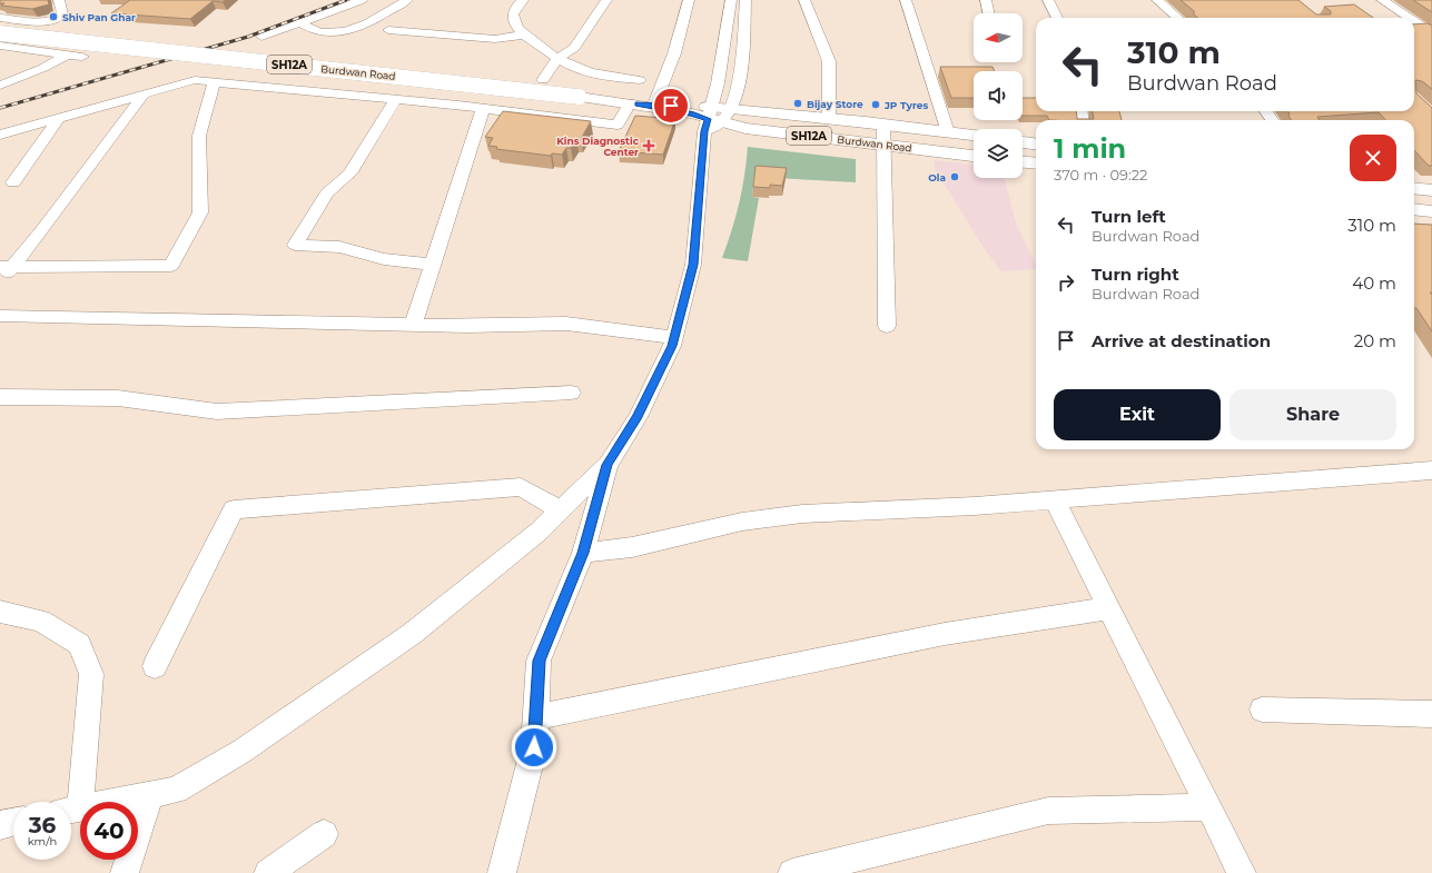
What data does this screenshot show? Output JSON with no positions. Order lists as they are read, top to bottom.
{
  "streets": {
    "main road": ["SH12A", "Burdwan Road"]
  },
  "places": {
    "other": [
      "Shiv Pan Ghar",
      "Bijay Store",
      "JP Tyres",
      "Ola"
    ],
    "health": ["Kins Diagnostic Center"]
  },
  "north": "left",
  "page": {
    "turn": ["310 m", "Burdwan Road"],
    "heading": ["1 min", "370 m · 09:22"],
    "list": [
      {
        "name": "Turn left",
        "note": "Burdwan Road",
        "value": "310 m"
      },
      {
        "name": "Turn right",
        "note": "Burdwan Road",
        "value": "40 m"
      },
      {
        "name": "Arrive at destination",
        "value": "20 m"
      }
    ],
    "buttons": ["Exit", "Share"],
    "speed": "36 km/h",
    "limit": "40"
  }
}
